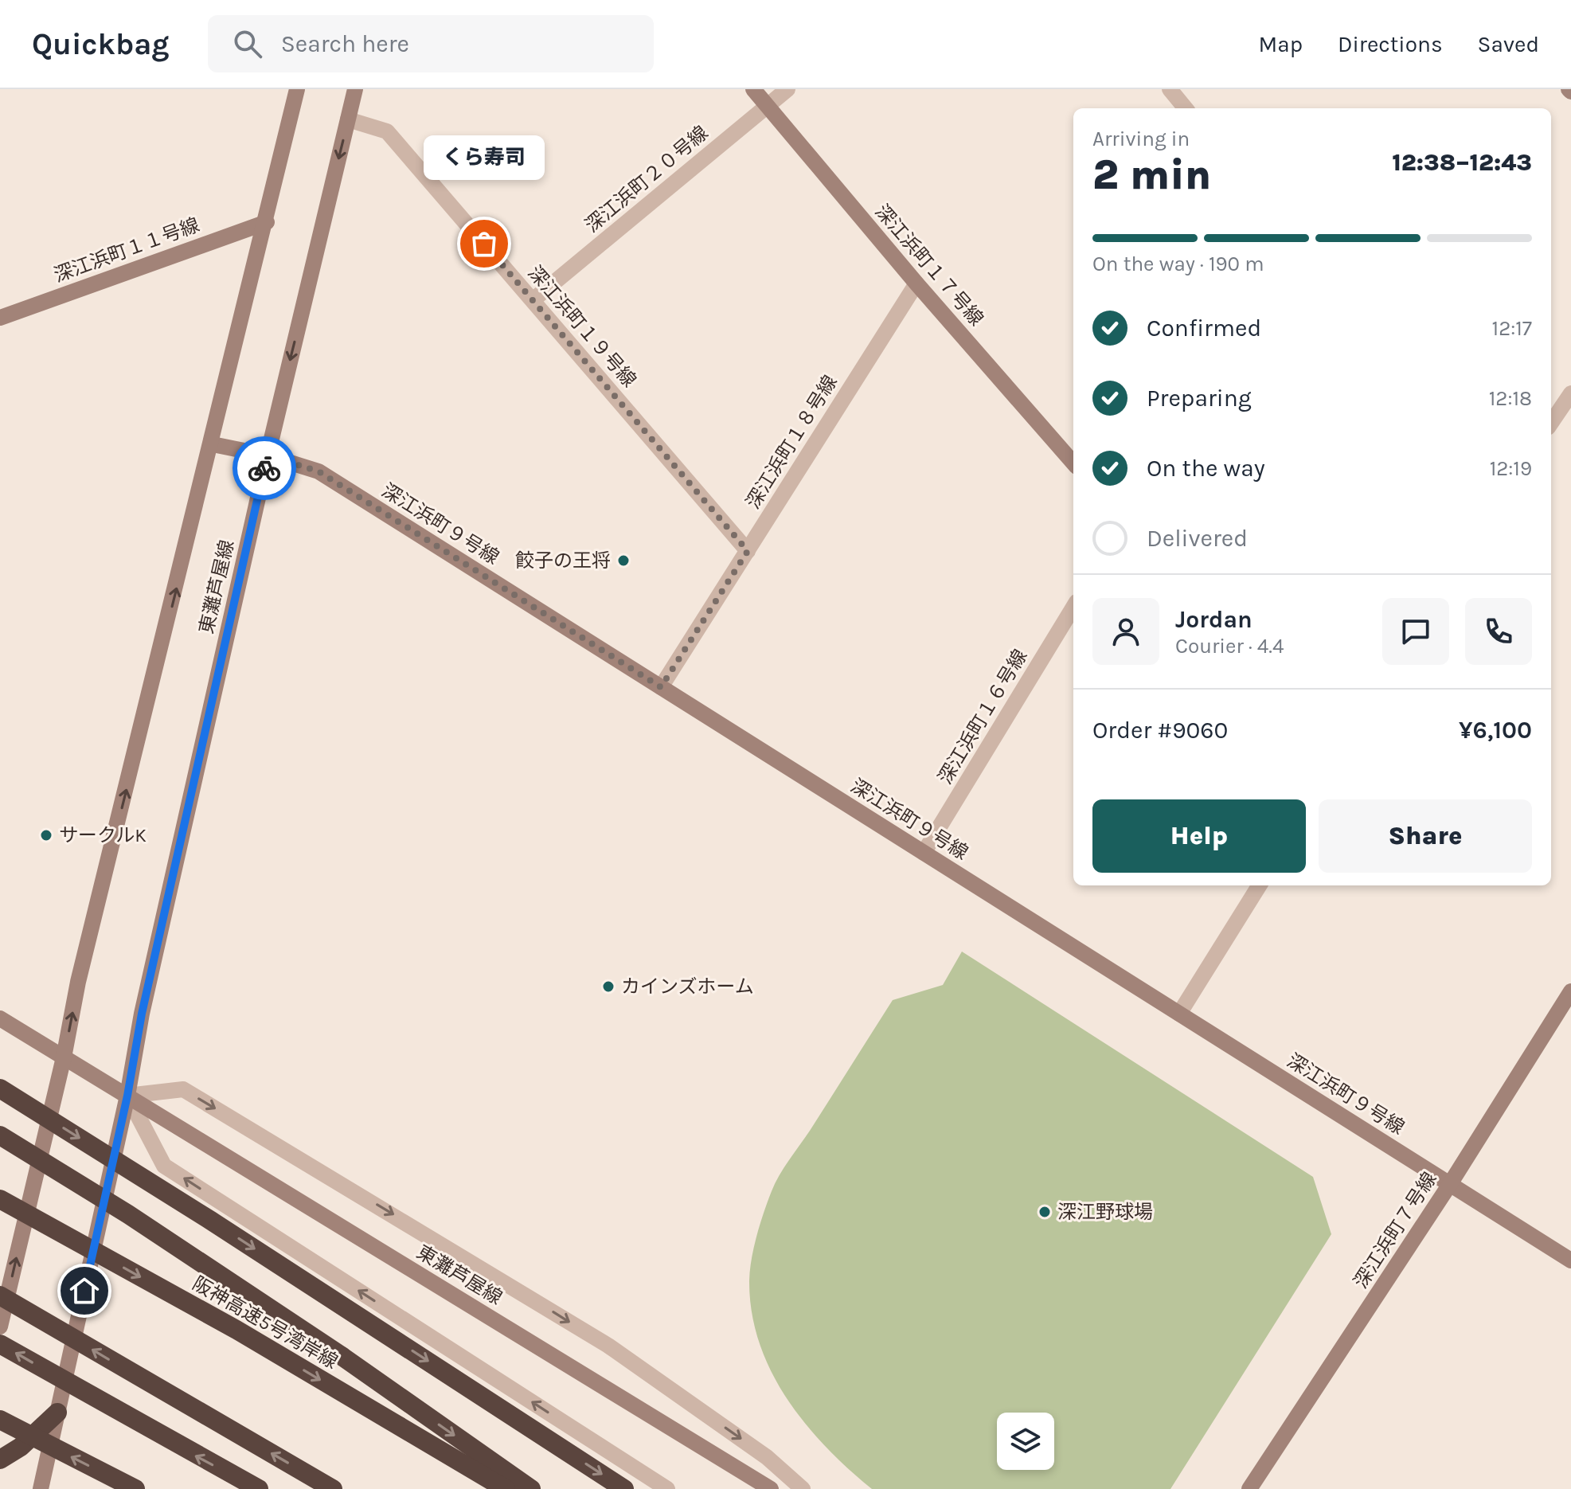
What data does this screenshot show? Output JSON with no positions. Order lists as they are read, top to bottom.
{
  "streets": {
    "highway": ["阪神高速5号湾岸線"],
    "main road": [
      "深江浜町１１号線",
      "深江浜町１７号線",
      "深江浜町９号線",
      "東灘芦屋線",
      "深江浜町７号線"
    ],
    "street": [
      "深江浜町２０号線",
      "深江浜町１９号線",
      "深江浜町１８号線",
      "深江浜町１６号線"
    ]
  },
  "crossings": [
    ["深江浜町２０号線", "深江浜町１７号線"],
    ["深江浜町２０号線", "深江浜町１９号線"],
    ["深江浜町１１号線", "東灘芦屋線"],
    ["深江浜町１７号線", "深江浜町１８号線"],
    ["深江浜町１９号線", "深江浜町１８号線"],
    ["深江浜町１９号線", "東灘芦屋線"],
    ["深江浜町１８号線", "深江浜町９号線"],
    ["深江浜町９号線", "東灘芦屋線"],
    ["深江浜町９号線", "深江浜町１６号線"],
    ["深江浜町９号線", "深江浜町７号線"]
  ],
  "places": [
    "くら寿司",
    "餃子の王将",
    "サークルK",
    "カインズホーム",
    "深江野球場"
  ],
  "page": {
    "header": "Quickbag",
    "search": "Search here",
    "nav": ["Map", "Directions", "Saved"],
    "heading": ["2 min", "Arriving in", "12:38–12:43"],
    "panel": [
      "Jordan",
      "Courier · 4.4",
      "Order #9060",
      "¥6,100"
    ],
    "bubble": "くら寿司",
    "bar": "On the way · 190 m",
    "list": [
      ["Confirmed", "12:17"],
      ["Preparing", "12:18"],
      ["On the way", "12:19"],
      "Delivered"
    ],
    "buttons": ["Help", "Share"]
  }
}
